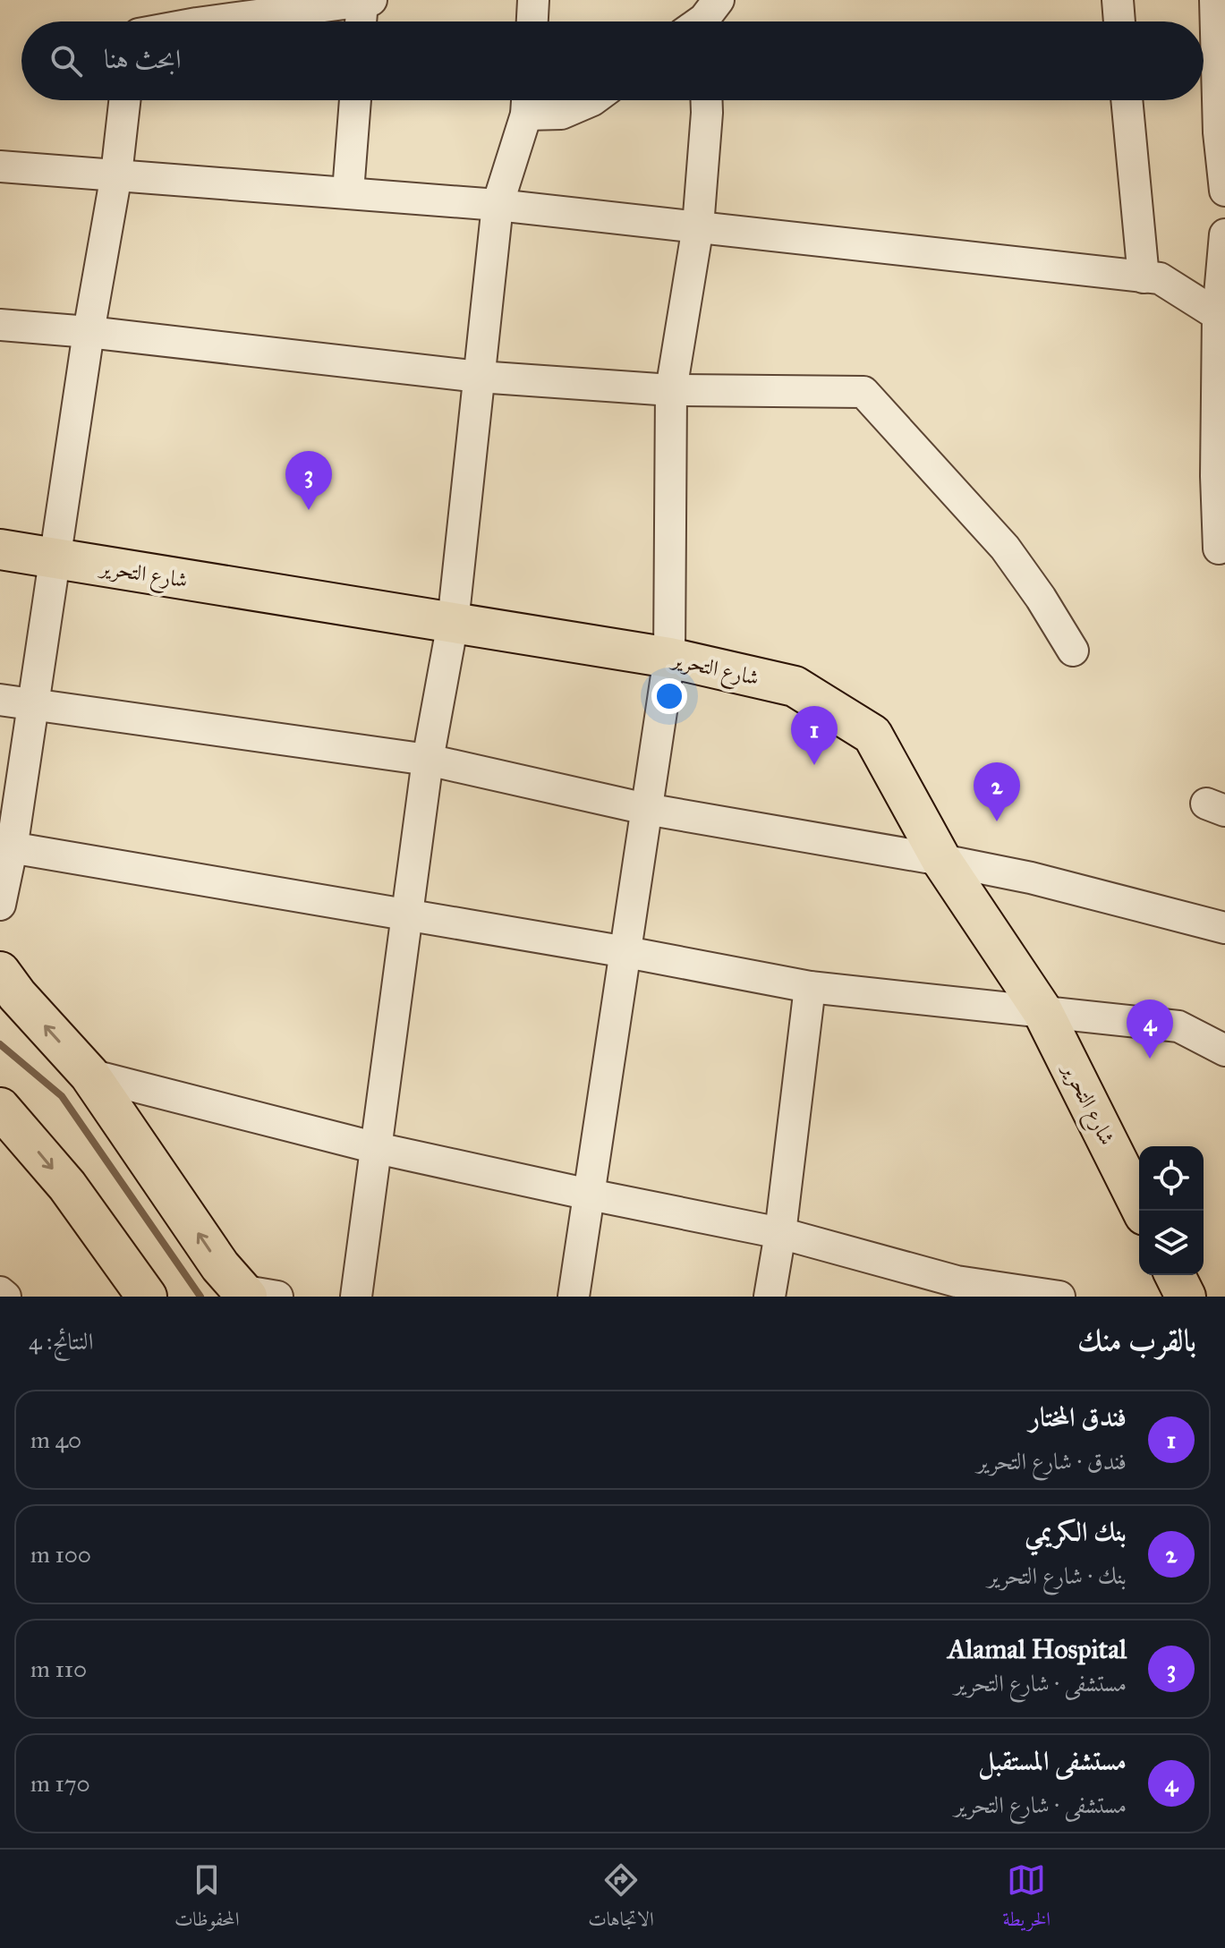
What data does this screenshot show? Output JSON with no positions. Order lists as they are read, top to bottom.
{
  "streets": {
    "main road": ["شارع التحرير"]
  },
  "page": {
    "search": "ابحث هنا",
    "pins": [
      "3",
      "1",
      "2",
      "4"
    ],
    "heading": ["بالقرب منك", "النتائج: 4"],
    "list": [
      {
        "mark": "1",
        "name": "فندق المختار",
        "note": "فندق · شارع التحرير",
        "value": "40 m"
      },
      {
        "mark": "2",
        "name": "بنك الكريمي",
        "note": "بنك · شارع التحرير",
        "value": "100 m"
      },
      {
        "mark": "3",
        "name": "Alamal Hospital",
        "note": "مستشفى · شارع التحرير",
        "value": "110 m"
      },
      {
        "mark": "4",
        "name": "مستشفى المستقبل",
        "note": "مستشفى · شارع التحرير",
        "value": "170 m"
      }
    ],
    "nav": ["الخريطة", "الاتجاهات", "المحفوظات"]
  }
}
